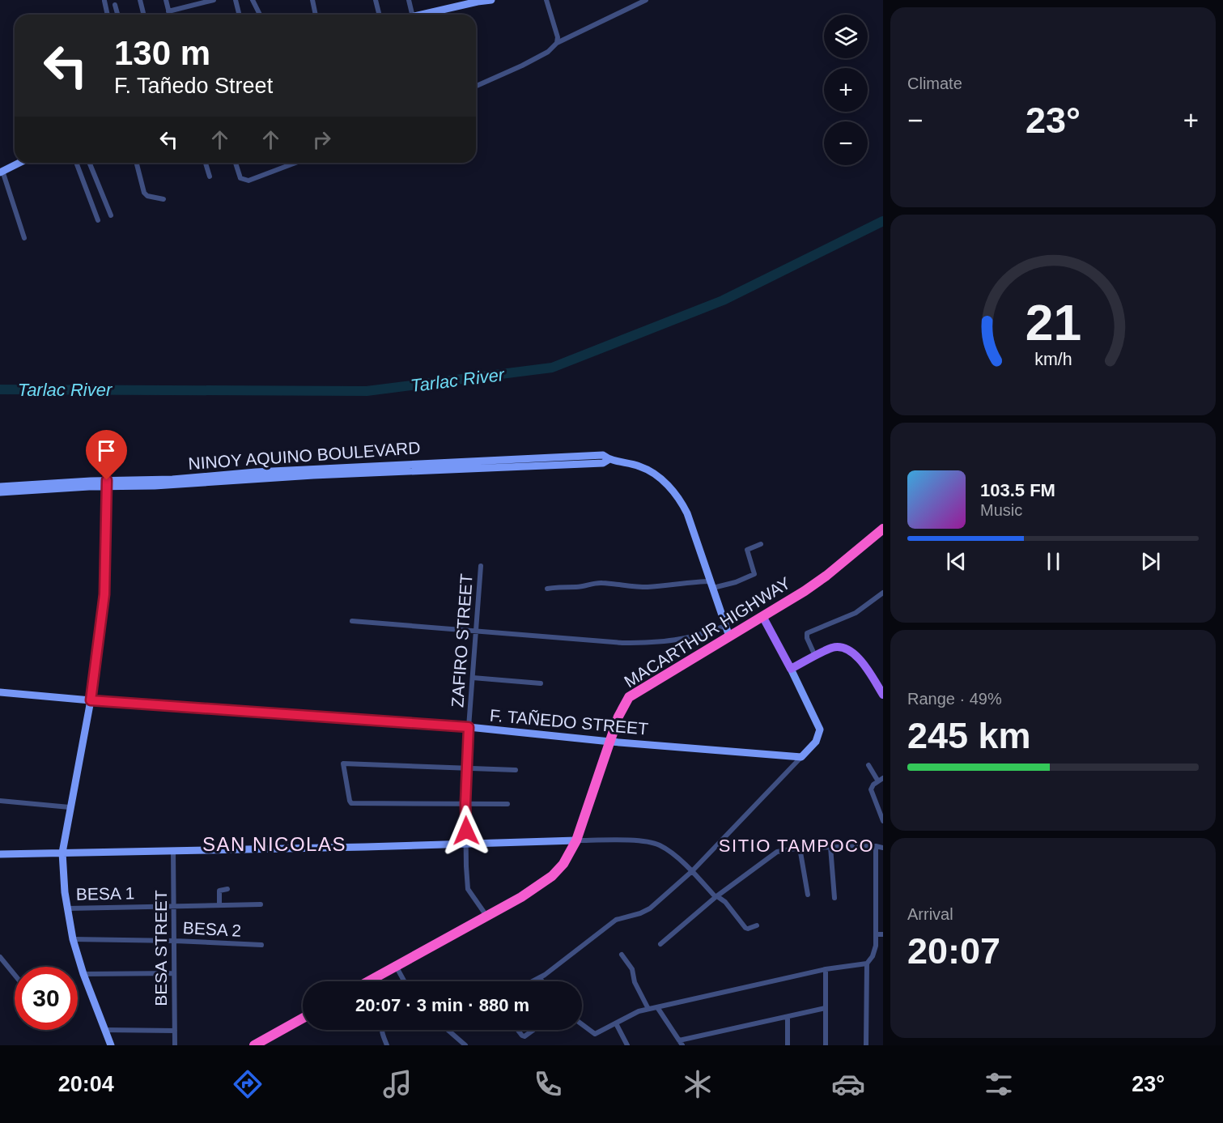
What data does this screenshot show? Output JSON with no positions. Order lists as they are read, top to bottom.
{
  "streets": {
    "highway": ["MACARTHUR HIGHWAY"],
    "main road": ["NINOY AQUINO BOULEVARD", "F. TAÑEDO STREET"],
    "street": [
      "ZAFIRO STREET",
      "BESA 1",
      "BESA 2",
      "BESA STREET"
    ]
  },
  "crossings": [
    ["NINOY AQUINO BOULEVARD", "MACARTHUR HIGHWAY"],
    ["MACARTHUR HIGHWAY", "ZAFIRO STREET"],
    ["MACARTHUR HIGHWAY", "F. TAÑEDO STREET"],
    ["ZAFIRO STREET", "F. TAÑEDO STREET"],
    ["BESA 1", "BESA STREET"],
    ["BESA 2", "BESA STREET"]
  ],
  "districts": ["SAN NICOLAS", "SITIO TAMPOCO"],
  "water": ["Tarlac River"],
  "page": {
    "tile": [
      "Climate",
      ["Range · 49%", "245 km"],
      ["Arrival", "20:07"]
    ],
    "map_buttons": ["+", "−"],
    "turn": ["130 m", "F. Tañedo Street"],
    "heat": ["−", "23°", "+"],
    "song": ["103.5 FM", "Music"],
    "limit": "30",
    "trip": "20:07 · 3 min · 880 m",
    "tabs": ["20:04", "23°"],
    "gauge": ["21", "km/h"]
  }
}
